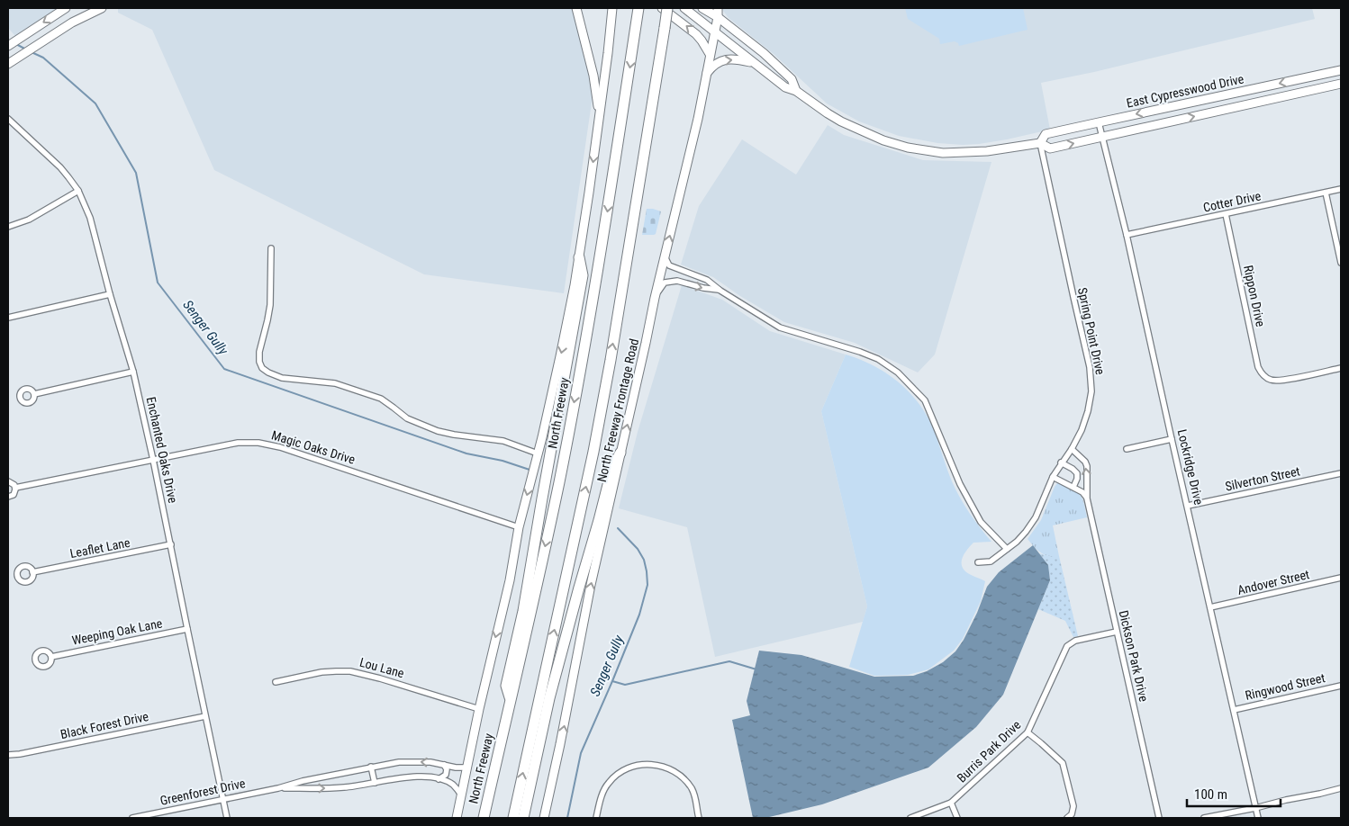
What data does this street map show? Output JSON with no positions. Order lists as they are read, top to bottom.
{
  "streets": {
    "highway": ["North Freeway"],
    "main road": ["East Cypresswood Drive", "North Freeway Frontage Road"],
    "street": [
      "Cotter Drive",
      "Rippon Drive",
      "Spring Point Drive",
      "Magic Oaks Drive",
      "Enchanted Oaks Drive",
      "Lockridge Drive",
      "Silverton Street",
      "Leaflet Lane",
      "Andover Street",
      "Weeping Oak Lane",
      "Dickson Park Drive",
      "Lou Lane",
      "Ringwood Street",
      "Black Forest Drive",
      "Burris Park Drive",
      "Greenforest Drive"
    ]
  },
  "crossings": [
    ["East Cypresswood Drive", "Spring Point Drive"],
    ["East Cypresswood Drive", "North Freeway Frontage Road"],
    ["East Cypresswood Drive", "Lockridge Drive"],
    ["Cotter Drive", "Rippon Drive"],
    ["Cotter Drive", "Lockridge Drive"],
    ["Spring Point Drive", "Dickson Park Drive"],
    ["Magic Oaks Drive", "Enchanted Oaks Drive"],
    ["Enchanted Oaks Drive", "Leaflet Lane"],
    ["Enchanted Oaks Drive", "Weeping Oak Lane"],
    ["Enchanted Oaks Drive", "Black Forest Drive"],
    ["Enchanted Oaks Drive", "Greenforest Drive"],
    ["Lockridge Drive", "Silverton Street"],
    ["Lockridge Drive", "Andover Street"],
    ["Lockridge Drive", "Ringwood Street"],
    ["Dickson Park Drive", "Burris Park Drive"]
  ],
  "one_way": ["North Freeway Frontage Road"],
  "water": ["Senger Gully"],
  "scale_bar": "100 m"
}
